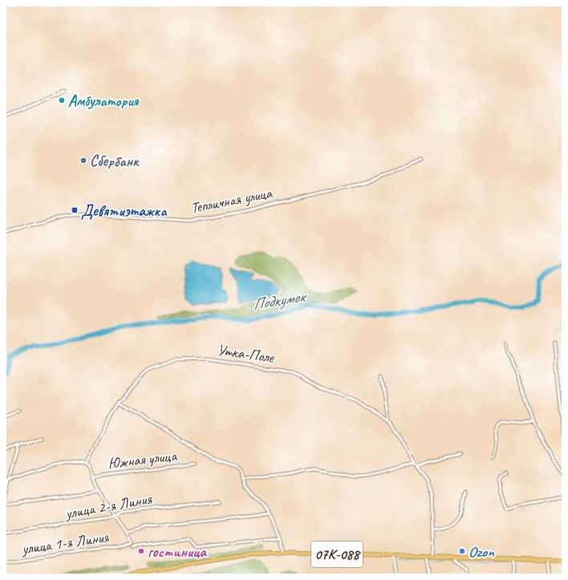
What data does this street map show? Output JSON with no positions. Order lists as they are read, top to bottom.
{
  "streets": {
    "main road": ["07К-088"],
    "street": [
      "Тепличная улица",
      "Утка-Поле",
      "Южная улица",
      "улица 2-я Линия",
      "улица 1-я Линия"
    ]
  },
  "crossings": [
    ["Утка-Поле", "07К-088"]
  ],
  "water": ["Подкумок"],
  "places": {
    "other": [
      "Амбулатория",
      "Сбербанк",
      "гостиница",
      "Ozon"
    ],
    "transit": ["Девятиэтажка"]
  }
}
